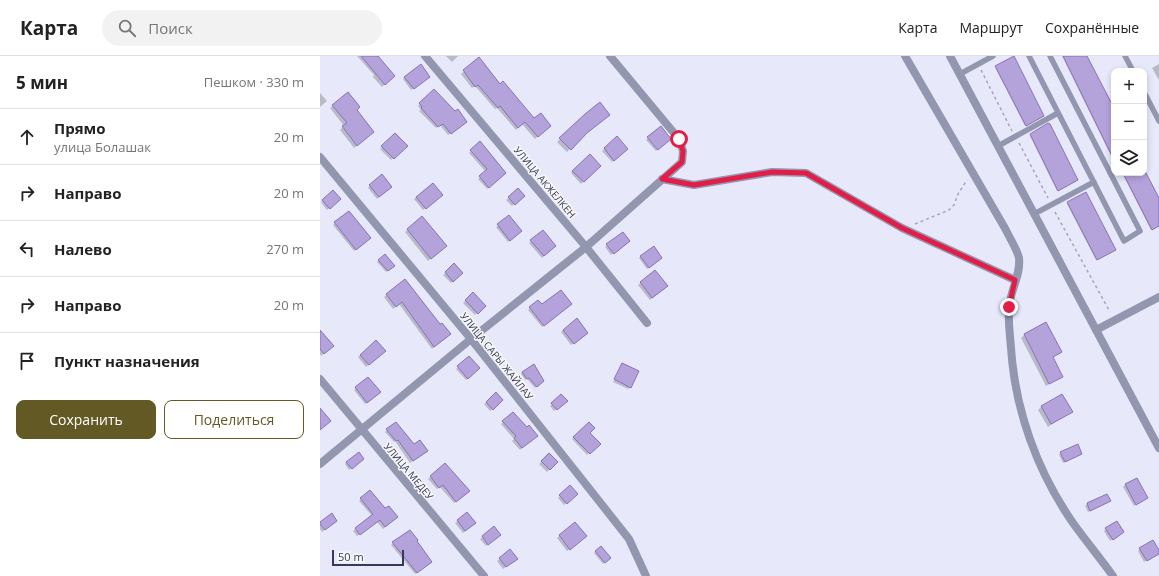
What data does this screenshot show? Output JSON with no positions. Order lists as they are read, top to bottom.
{
  "streets": {
    "street": ["УЛИЦА АКЖЕЛКЕН", "УЛИЦА САРЫ ЖАЙЛАУ", "УЛИЦА МЕДЕУ"]
  },
  "scale_bar": "50 m",
  "page": {
    "header": "Карта",
    "search": "Поиск",
    "nav": ["Карта", "Маршрут", "Сохранённые"],
    "heading": ["5 мин", "Пешком · 330 m"],
    "map_buttons": ["+", "−"],
    "list": [
      ["Прямо", "улица Болашак", "20 m"],
      ["Направо", "20 m"],
      ["Налево", "270 m"],
      ["Направо", "20 m"],
      "Пункт назначения"
    ],
    "buttons": ["Сохранить", "Поделиться"],
    "scale": "50 m"
  }
}
